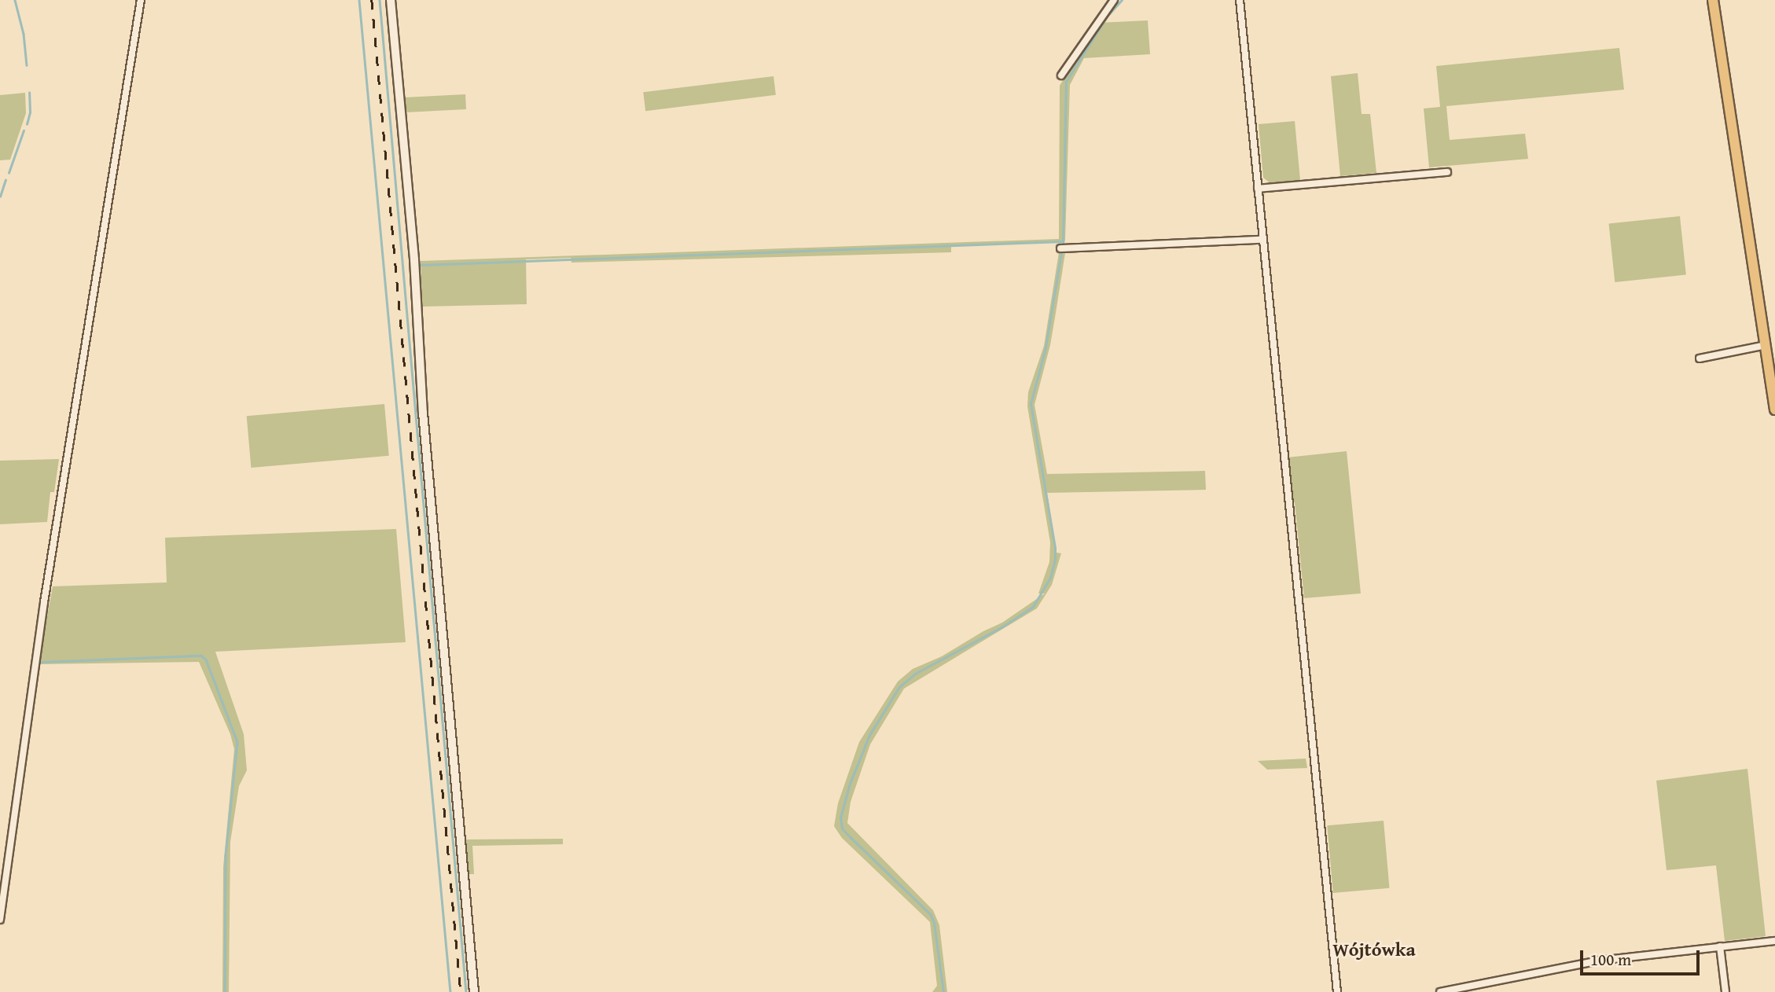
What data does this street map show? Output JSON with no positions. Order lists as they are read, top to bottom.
{
  "districts": ["Wójtówka"],
  "scale_bar": "100 m"
}
